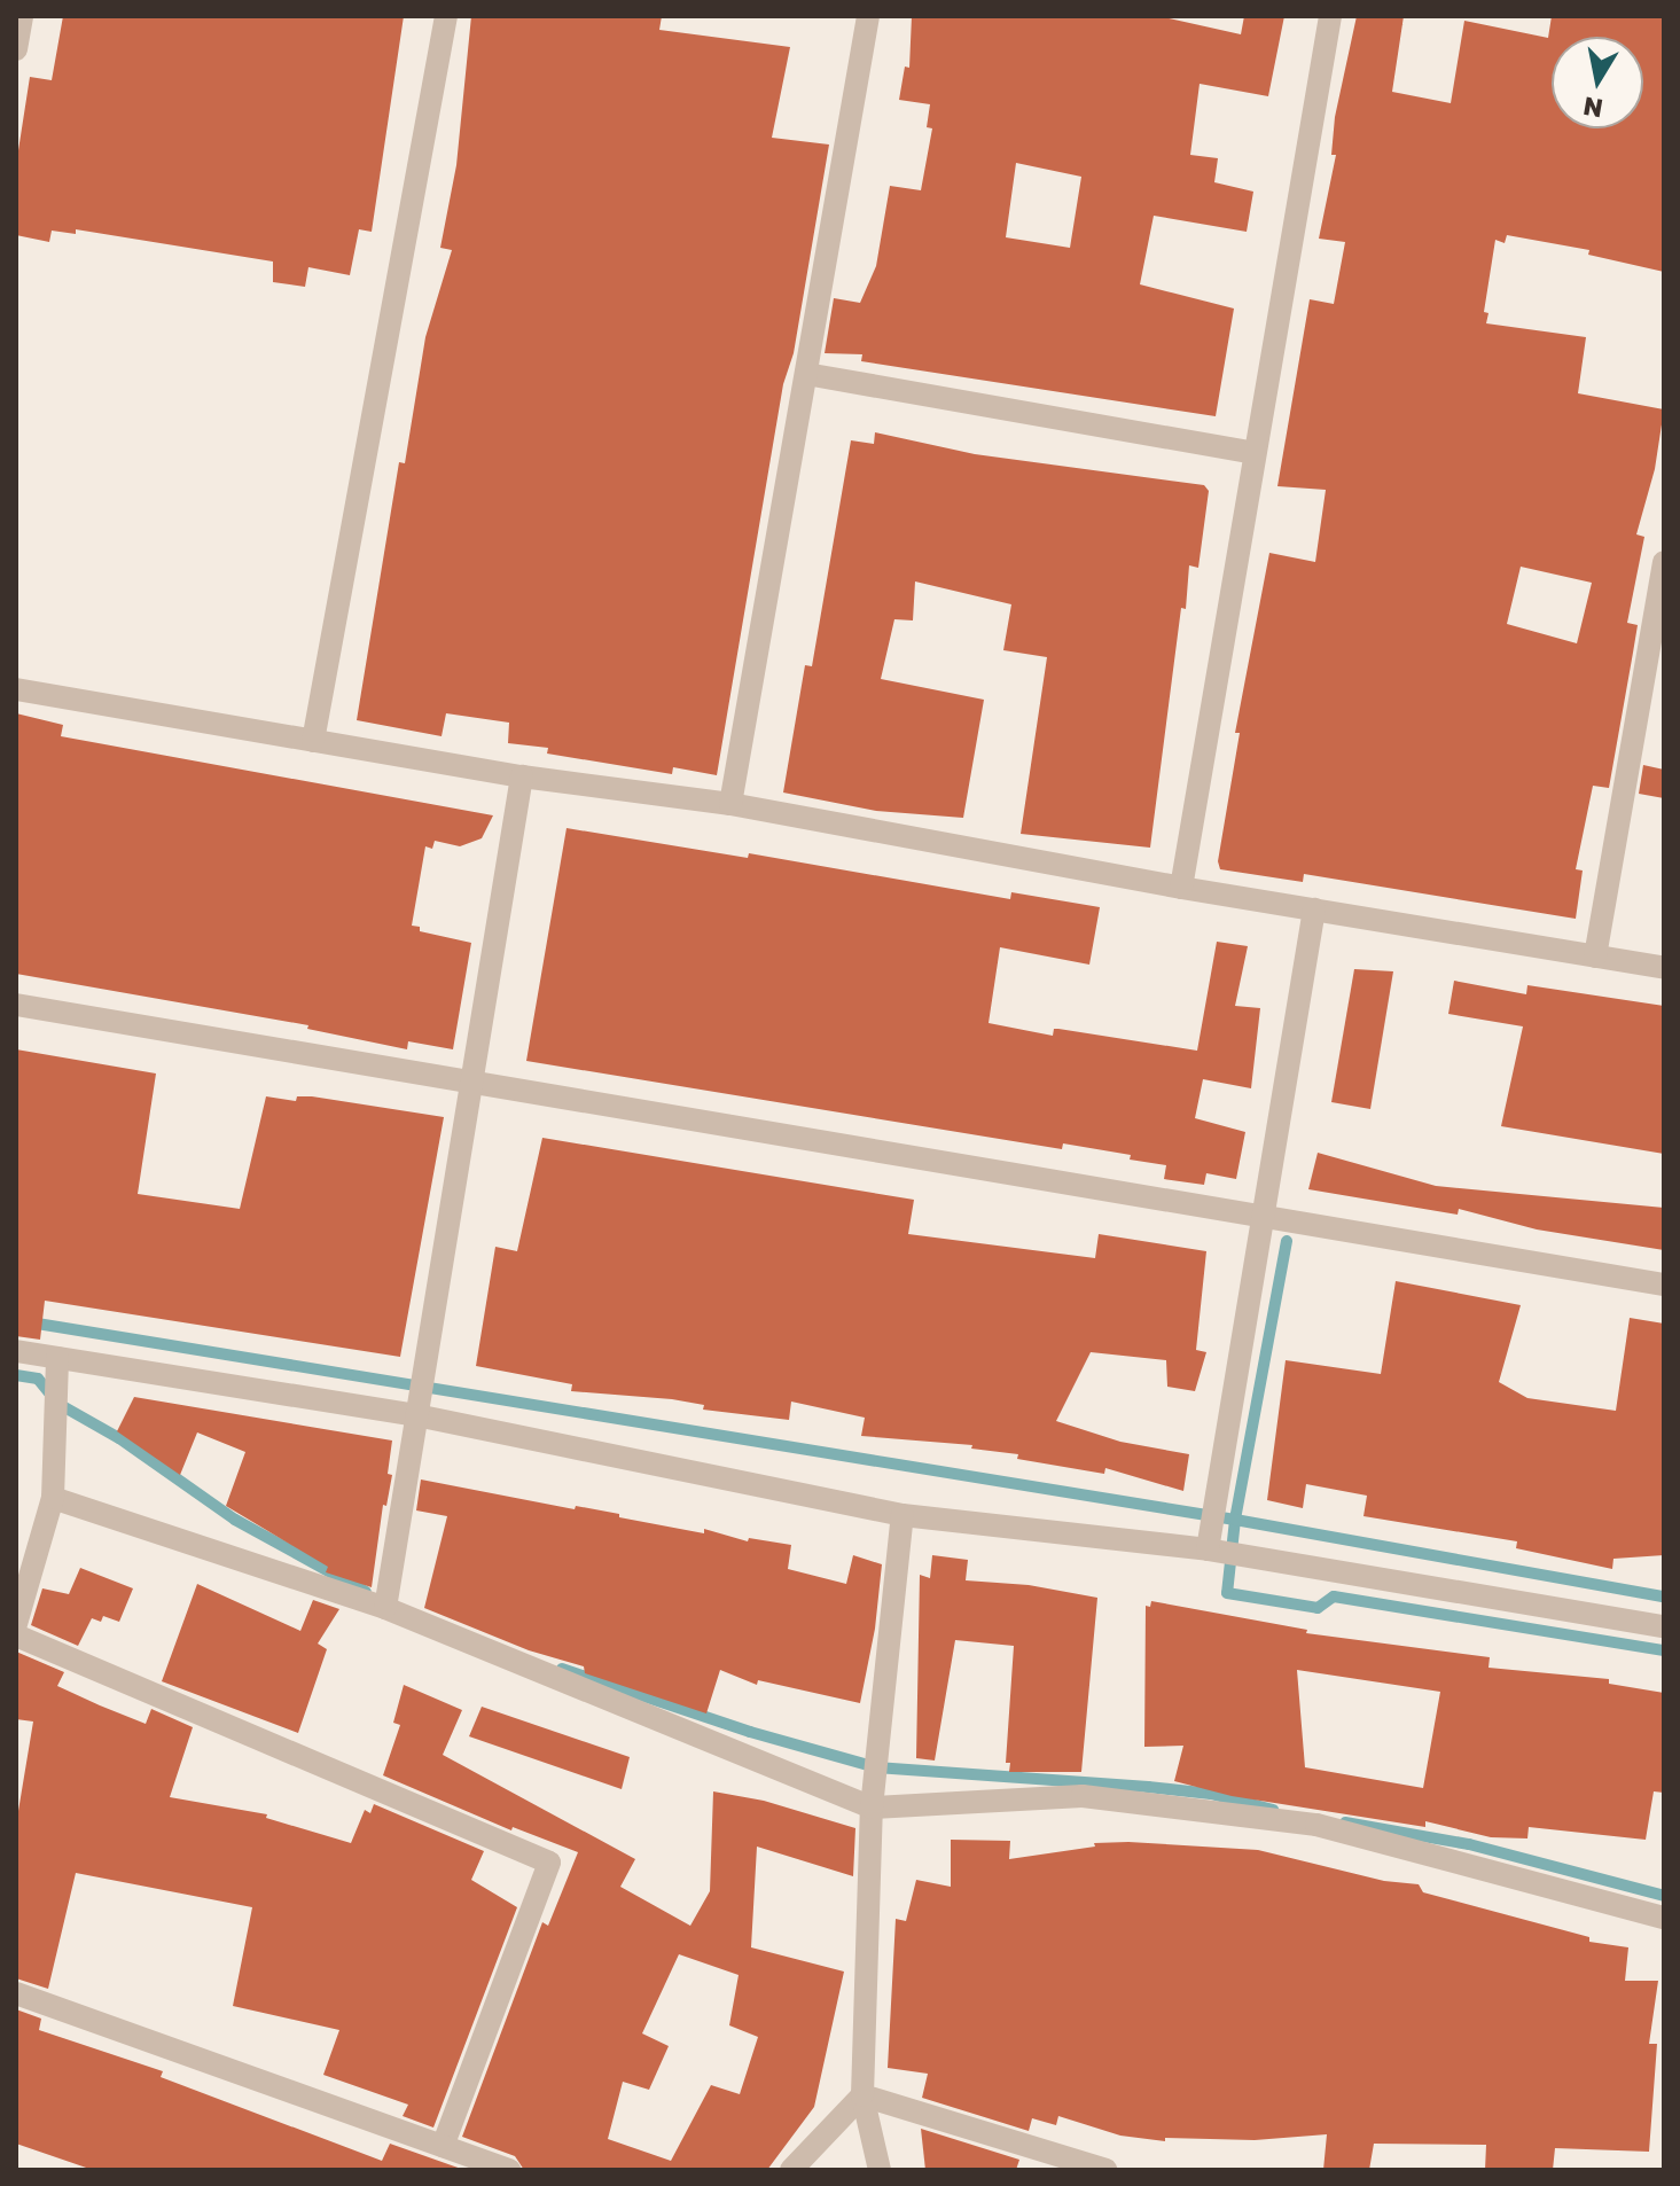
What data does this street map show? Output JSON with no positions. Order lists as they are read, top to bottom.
{
  "north": "bottom"
}
